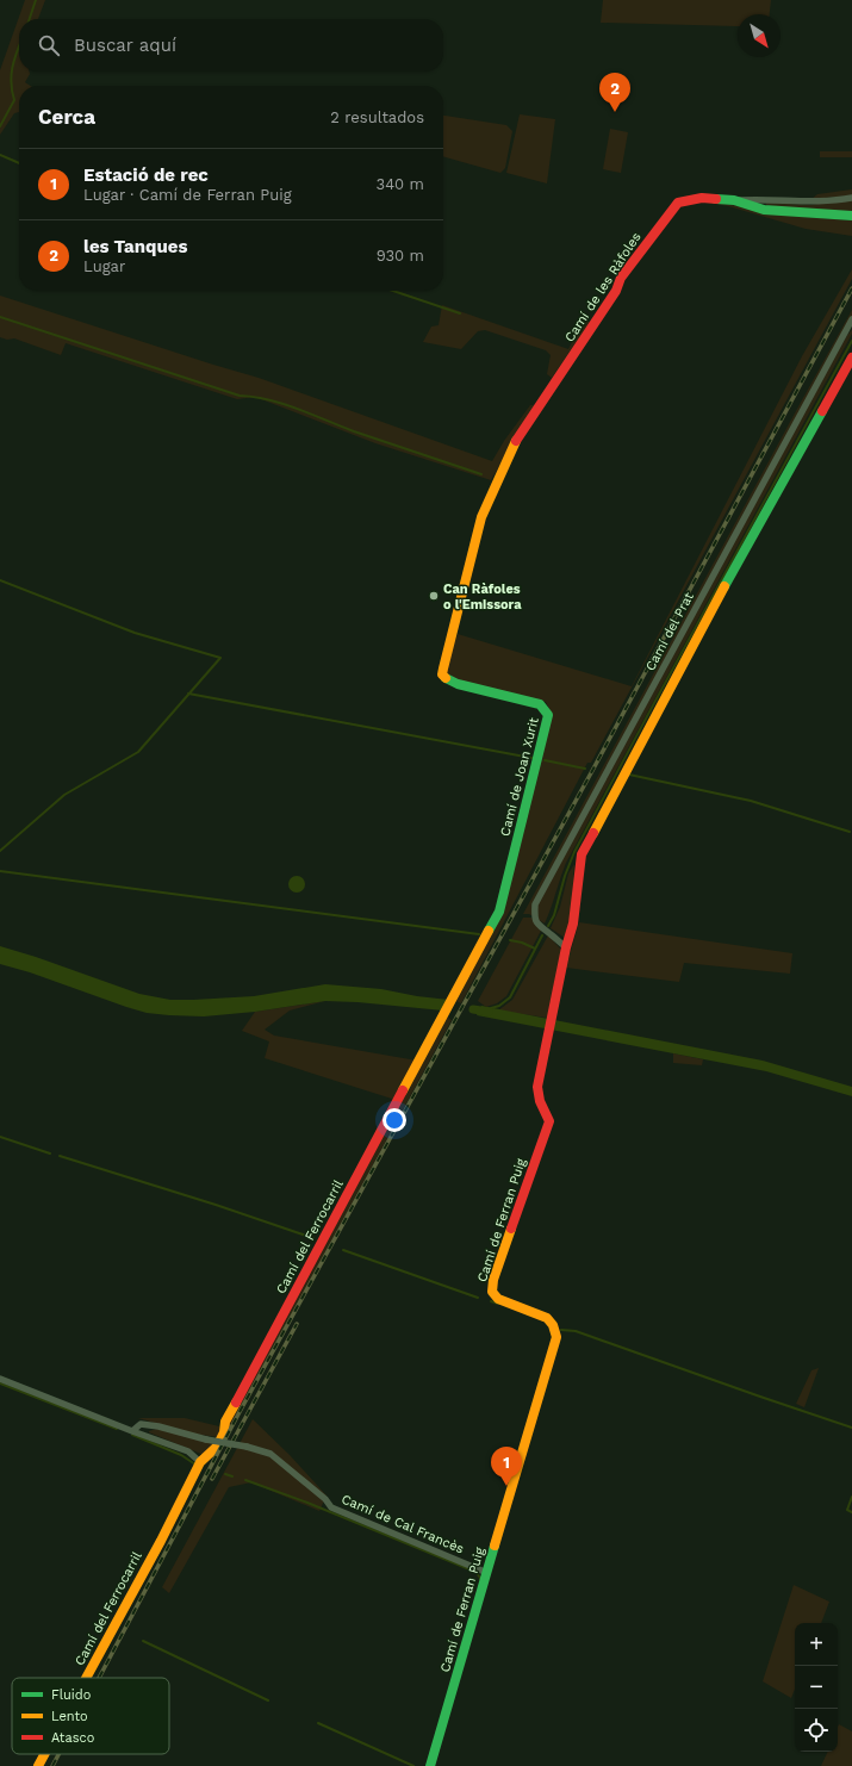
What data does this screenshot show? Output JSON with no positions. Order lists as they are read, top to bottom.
{
  "streets": {
    "street": [
      "Camí de les Ràfoles",
      "Camí del Prat",
      "Camí de Joan Xurit",
      "Camí de Ferran Puig",
      "Camí del Ferrocarril",
      "Camí de Cal Francès"
    ]
  },
  "crossings": [
    ["Camí de les Ràfoles", "Camí de Joan Xurit"],
    ["Camí del Prat", "Camí de Ferran Puig"],
    ["Camí de Joan Xurit", "Camí del Ferrocarril"],
    ["Camí de Ferran Puig", "Camí de Cal Francès"]
  ],
  "places": ["Can Ràfoles o l'Emissora"],
  "legend": ["Fluido", "Lento", "Atasco"],
  "north": "bottom right",
  "page": {
    "search": "Buscar aquí",
    "pins": ["2", "1"],
    "heading": ["Cerca", "2 resultados"],
    "list": [
      {
        "mark": "1",
        "name": "Estació de rec",
        "note": "Lugar · Camí de Ferran Puig",
        "value": "340 m"
      },
      {
        "mark": "2",
        "name": "les Tanques",
        "note": "Lugar",
        "value": "930 m"
      }
    ],
    "map_buttons": ["+", "−"]
  }
}
